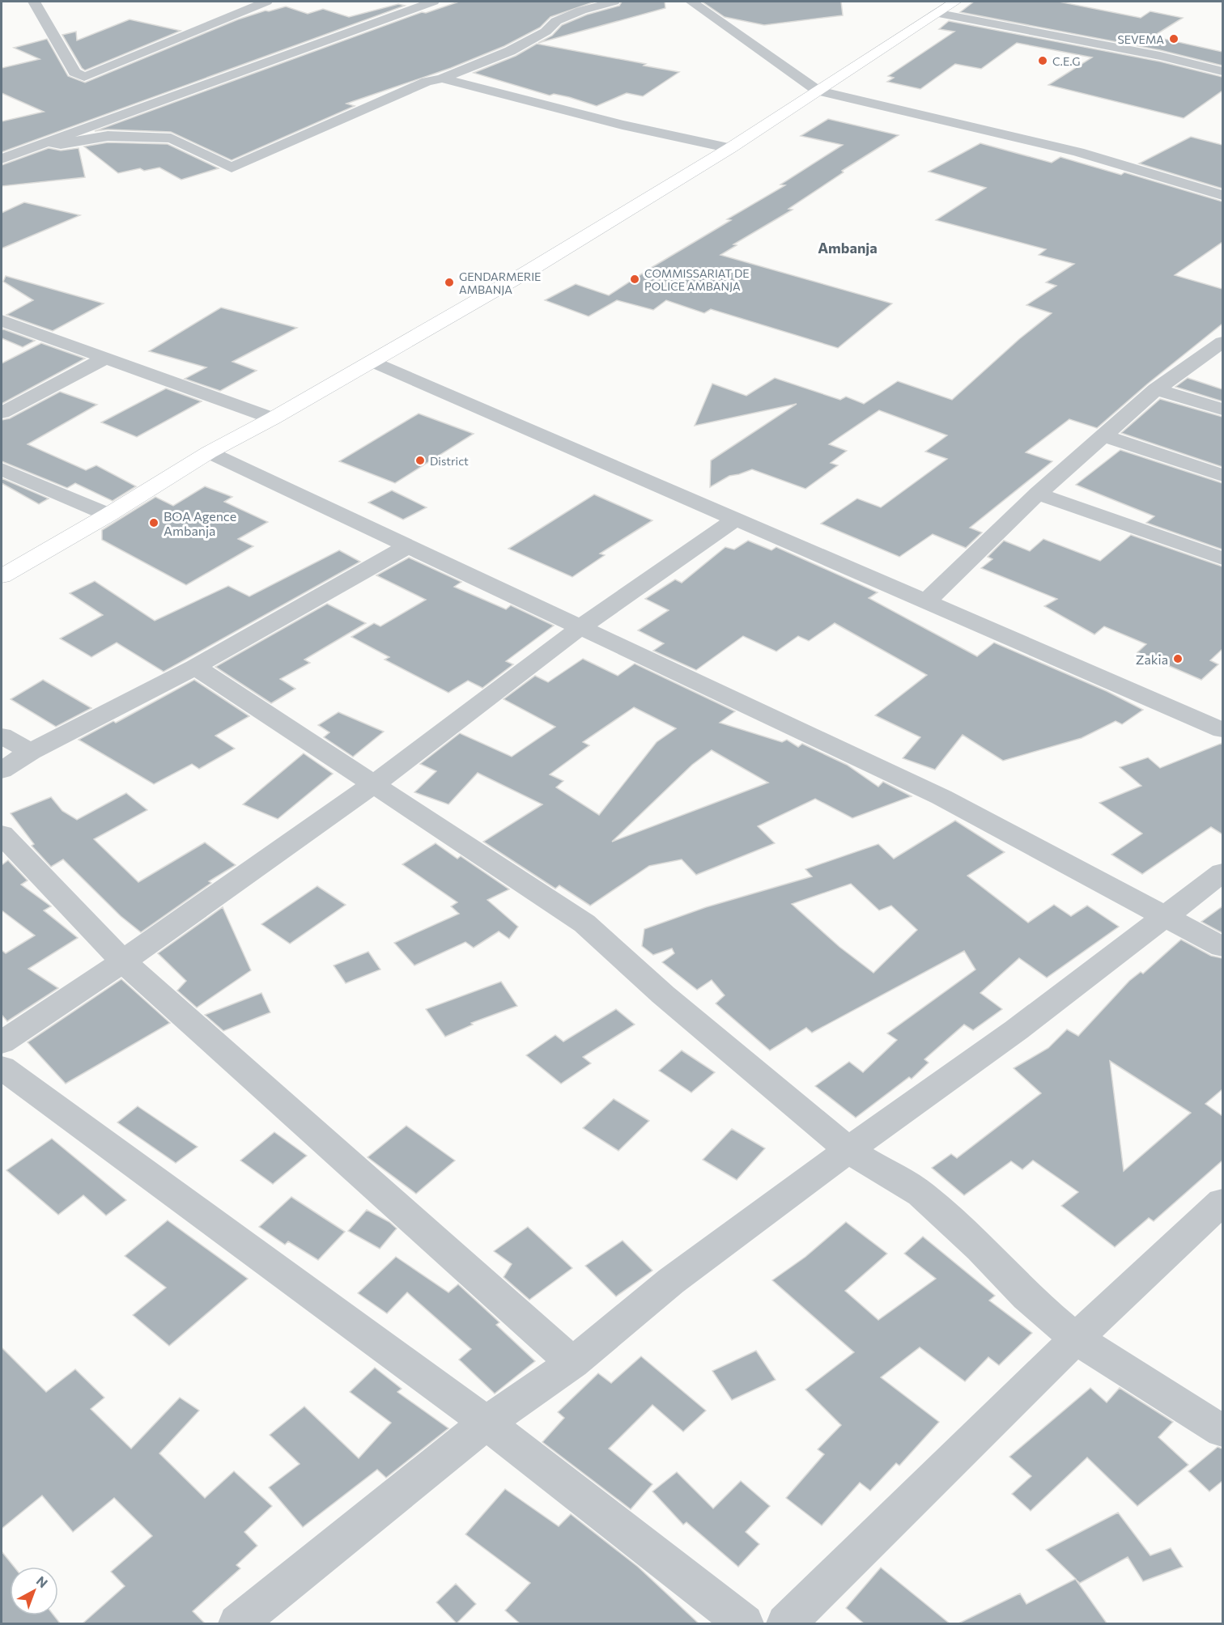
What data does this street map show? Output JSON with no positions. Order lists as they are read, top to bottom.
{
  "districts": ["Ambanja"],
  "places": [
    "SEVEMA",
    "C.E.G",
    "COMMISSARIAT DE POLICE AMBANJA",
    "GENDARMERIE AMBANJA",
    "District",
    "BOA Agence Ambanja",
    "Zakia"
  ],
  "north": "top right"
}
